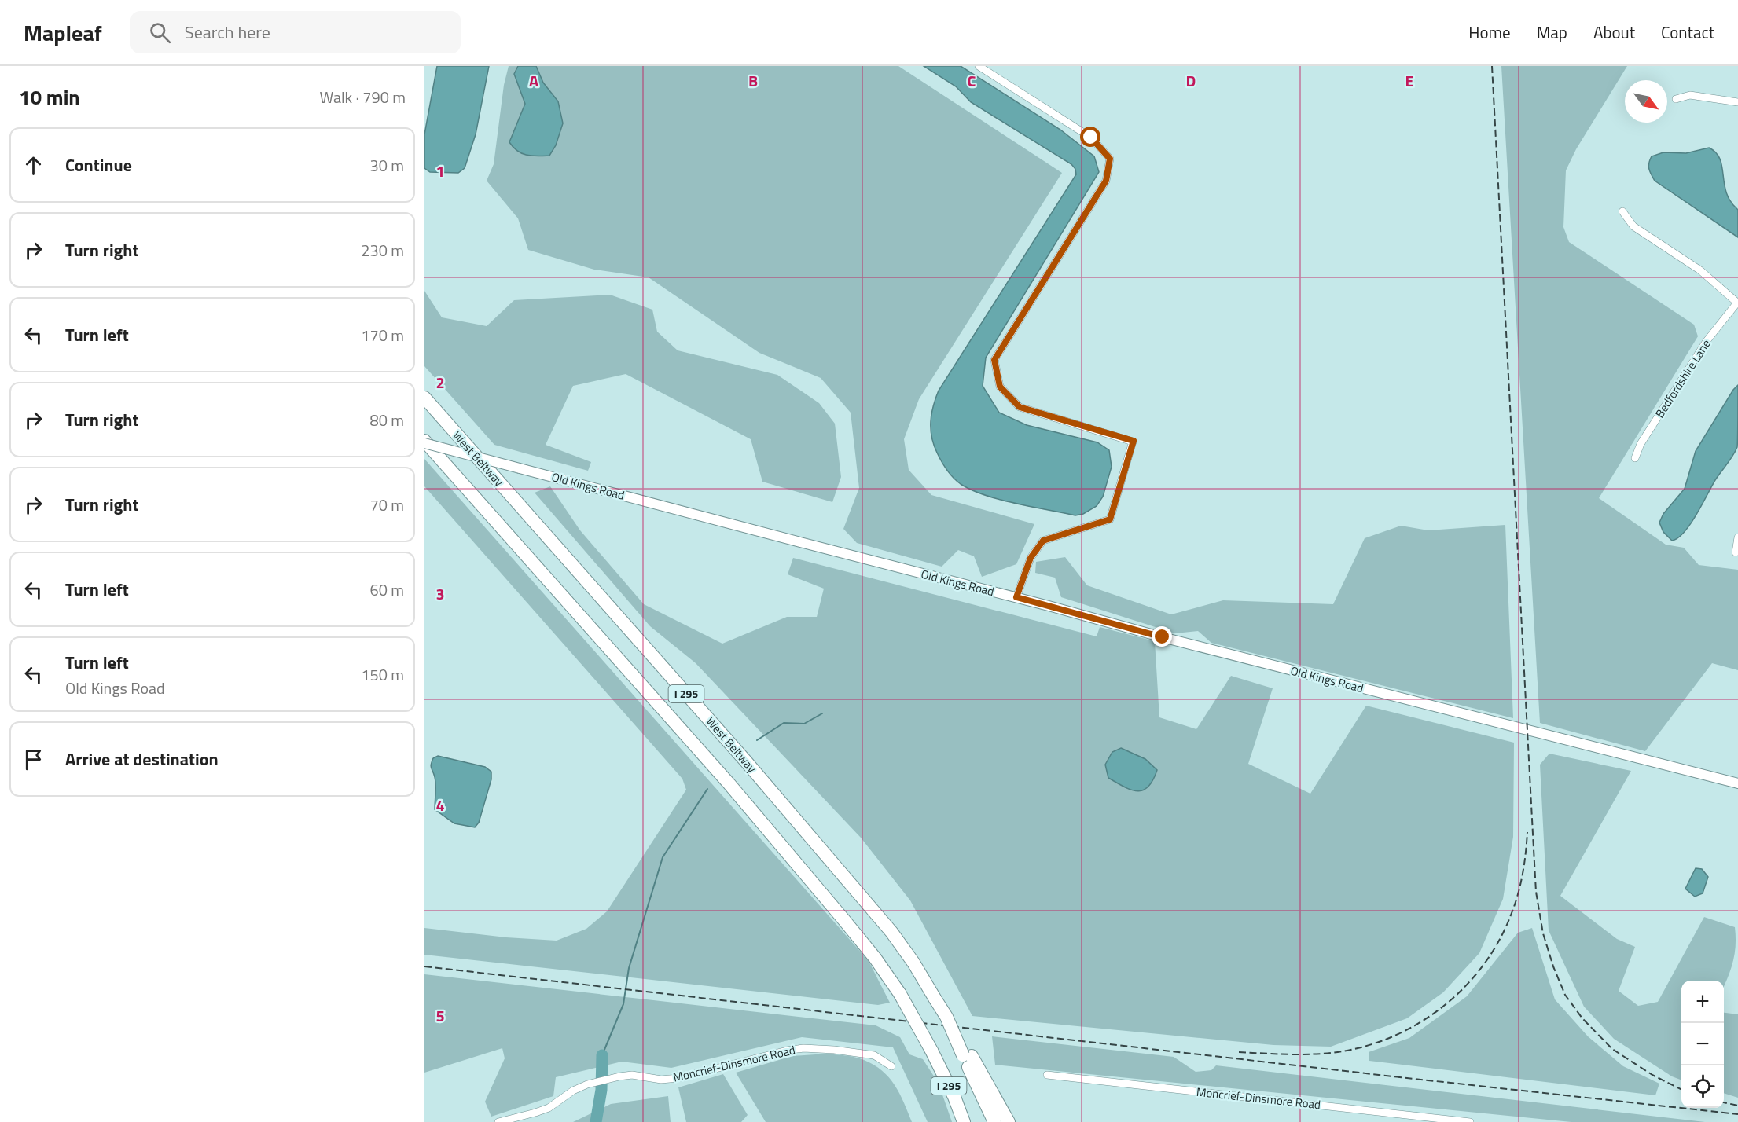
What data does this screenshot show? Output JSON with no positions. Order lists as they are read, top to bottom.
{
  "streets": {
    "highway": ["West Beltway", "I 295"],
    "street": ["Bedfordshire Lane", "Old Kings Road", "Moncrief-Dinsmore Road"]
  },
  "crossings": [
    ["Old Kings Road", "I 295"]
  ],
  "north": "bottom right",
  "page": {
    "header": "Mapleaf",
    "search": "Search here",
    "nav": [
      "Home",
      "Map",
      "About",
      "Contact"
    ],
    "heading": ["10 min", "Walk · 790 m"],
    "list": [
      ["Continue", "30 m"],
      ["Turn right", "230 m"],
      ["Turn left", "170 m"],
      ["Turn right", "80 m"],
      ["Turn right", "70 m"],
      ["Turn left", "60 m"],
      ["Turn left", "Old Kings Road", "150 m"],
      "Arrive at destination"
    ],
    "map_buttons": ["+", "−"]
  },
  "grid": {
    "columns": [
      "A",
      "B",
      "C",
      "D",
      "E"
    ],
    "rows": [
      "1",
      "2",
      "3",
      "4",
      "5"
    ]
  }
}
